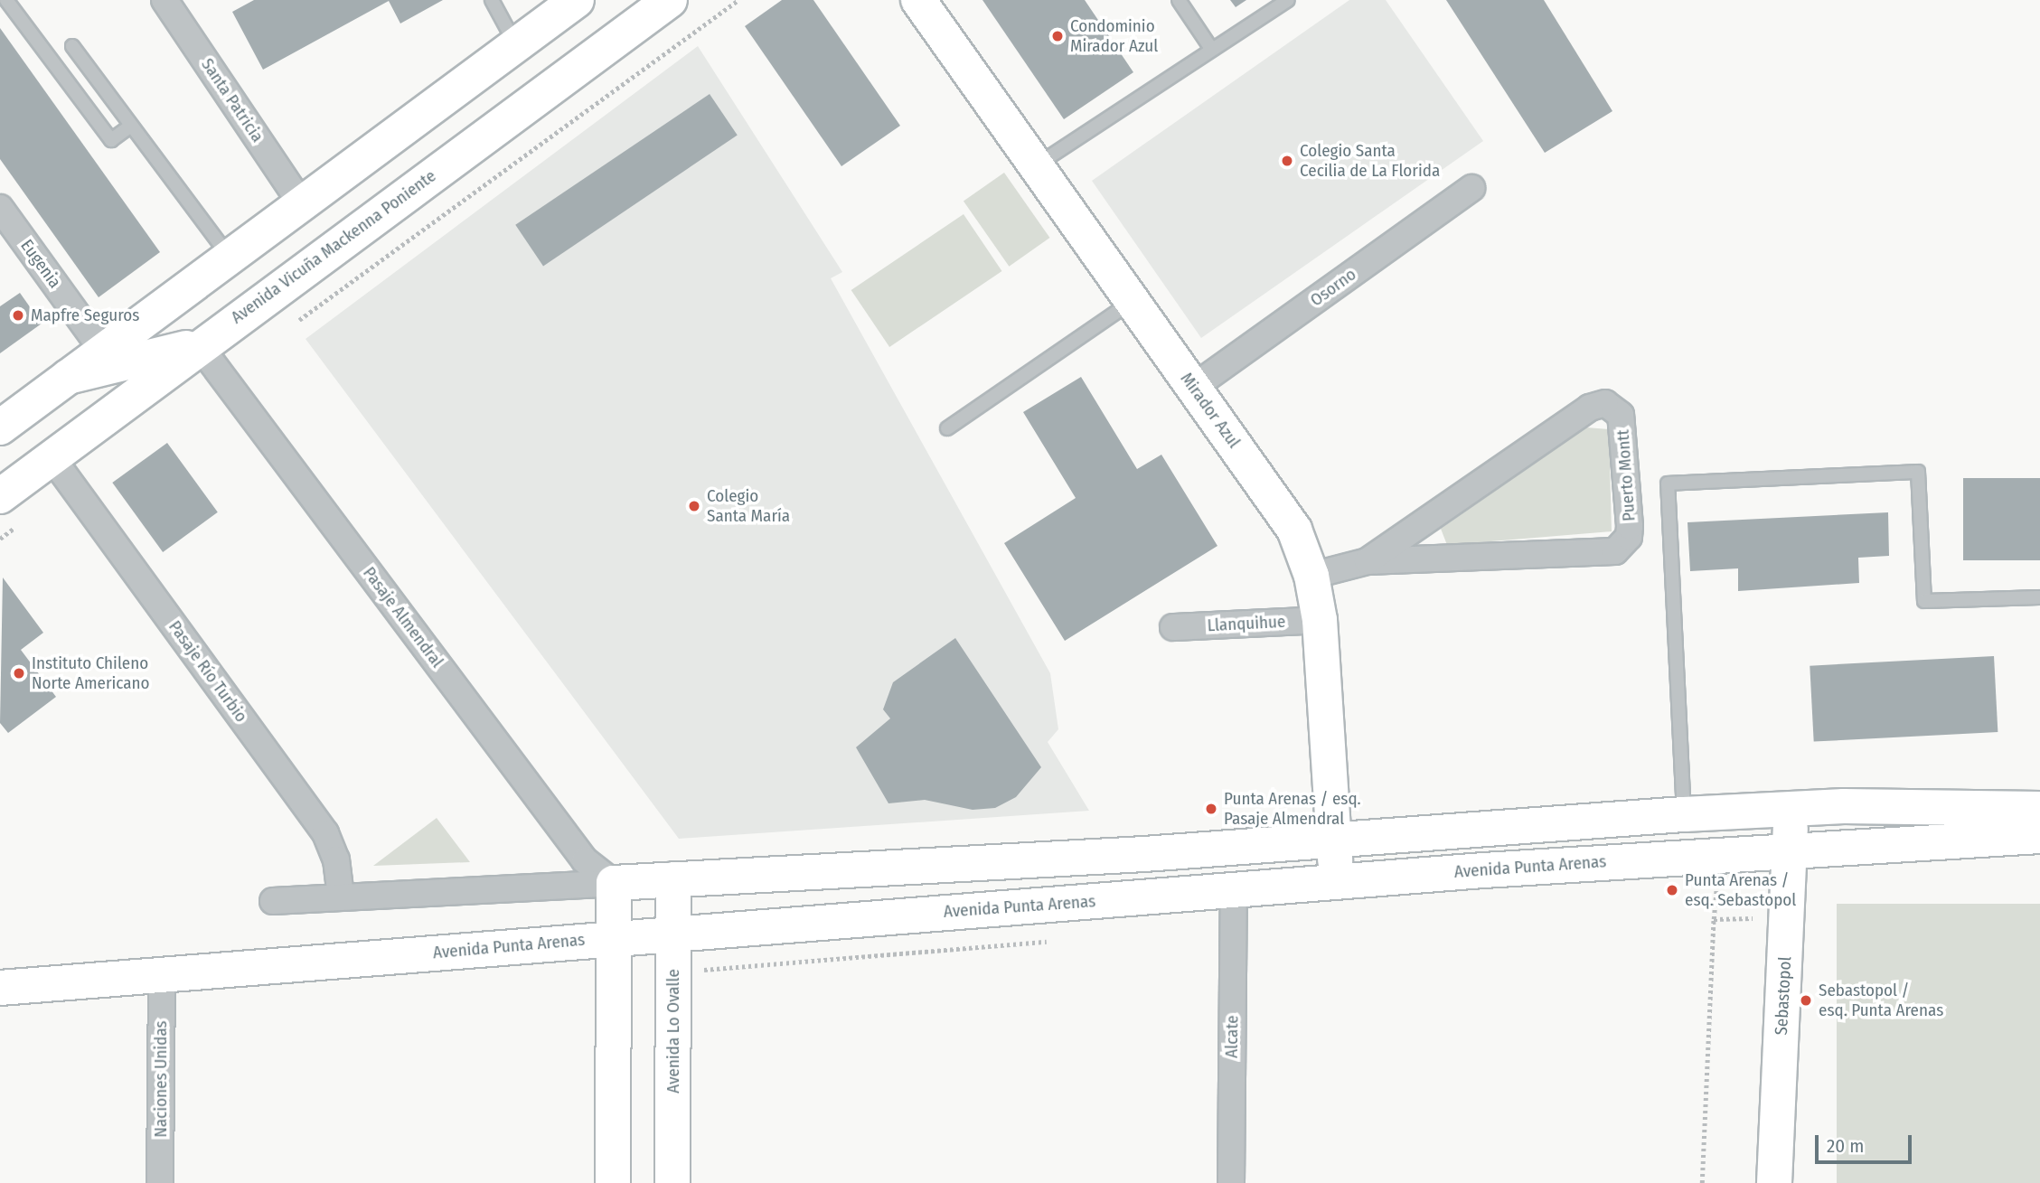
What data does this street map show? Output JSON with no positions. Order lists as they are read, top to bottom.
{
  "streets": {
    "main road": [
      "Avenida Vicuña Mackenna Poniente",
      "Mirador Azul",
      "Avenida Punta Arenas",
      "Sebastopol",
      "Avenida Lo Ovalle"
    ],
    "street": [
      "Santa Patricia",
      "Eugenia",
      "Osorno",
      "Puerto Montt",
      "Pasaje Almendral",
      "Llanquihue",
      "Pasaje Río Turbio",
      "Alcate",
      "Naciones Unidas"
    ]
  },
  "crossings": [
    ["Avenida Vicuña Mackenna Poniente", "Pasaje Almendral"],
    ["Avenida Vicuña Mackenna Poniente", "Pasaje Río Turbio"],
    ["Osorno", "Mirador Azul"],
    ["Mirador Azul", "Puerto Montt"],
    ["Mirador Azul", "Llanquihue"],
    ["Mirador Azul", "Avenida Punta Arenas"],
    ["Avenida Punta Arenas", "Sebastopol"],
    ["Avenida Punta Arenas", "Avenida Lo Ovalle"],
    ["Avenida Punta Arenas", "Alcate"],
    ["Avenida Punta Arenas", "Naciones Unidas"]
  ],
  "places": [
    "Condominio Mirador Azul",
    "Colegio Santa Cecilia de La Florida",
    "Mapfre Seguros",
    "Colegio Santa María",
    "Instituto Chileno Norte Americano",
    "Punta Arenas / esq. Pasaje Almendral",
    "Punta Arenas / esq. Sebastopol",
    "Sebastopol / esq. Punta Arenas"
  ],
  "scale_bar": "20 m"
}
